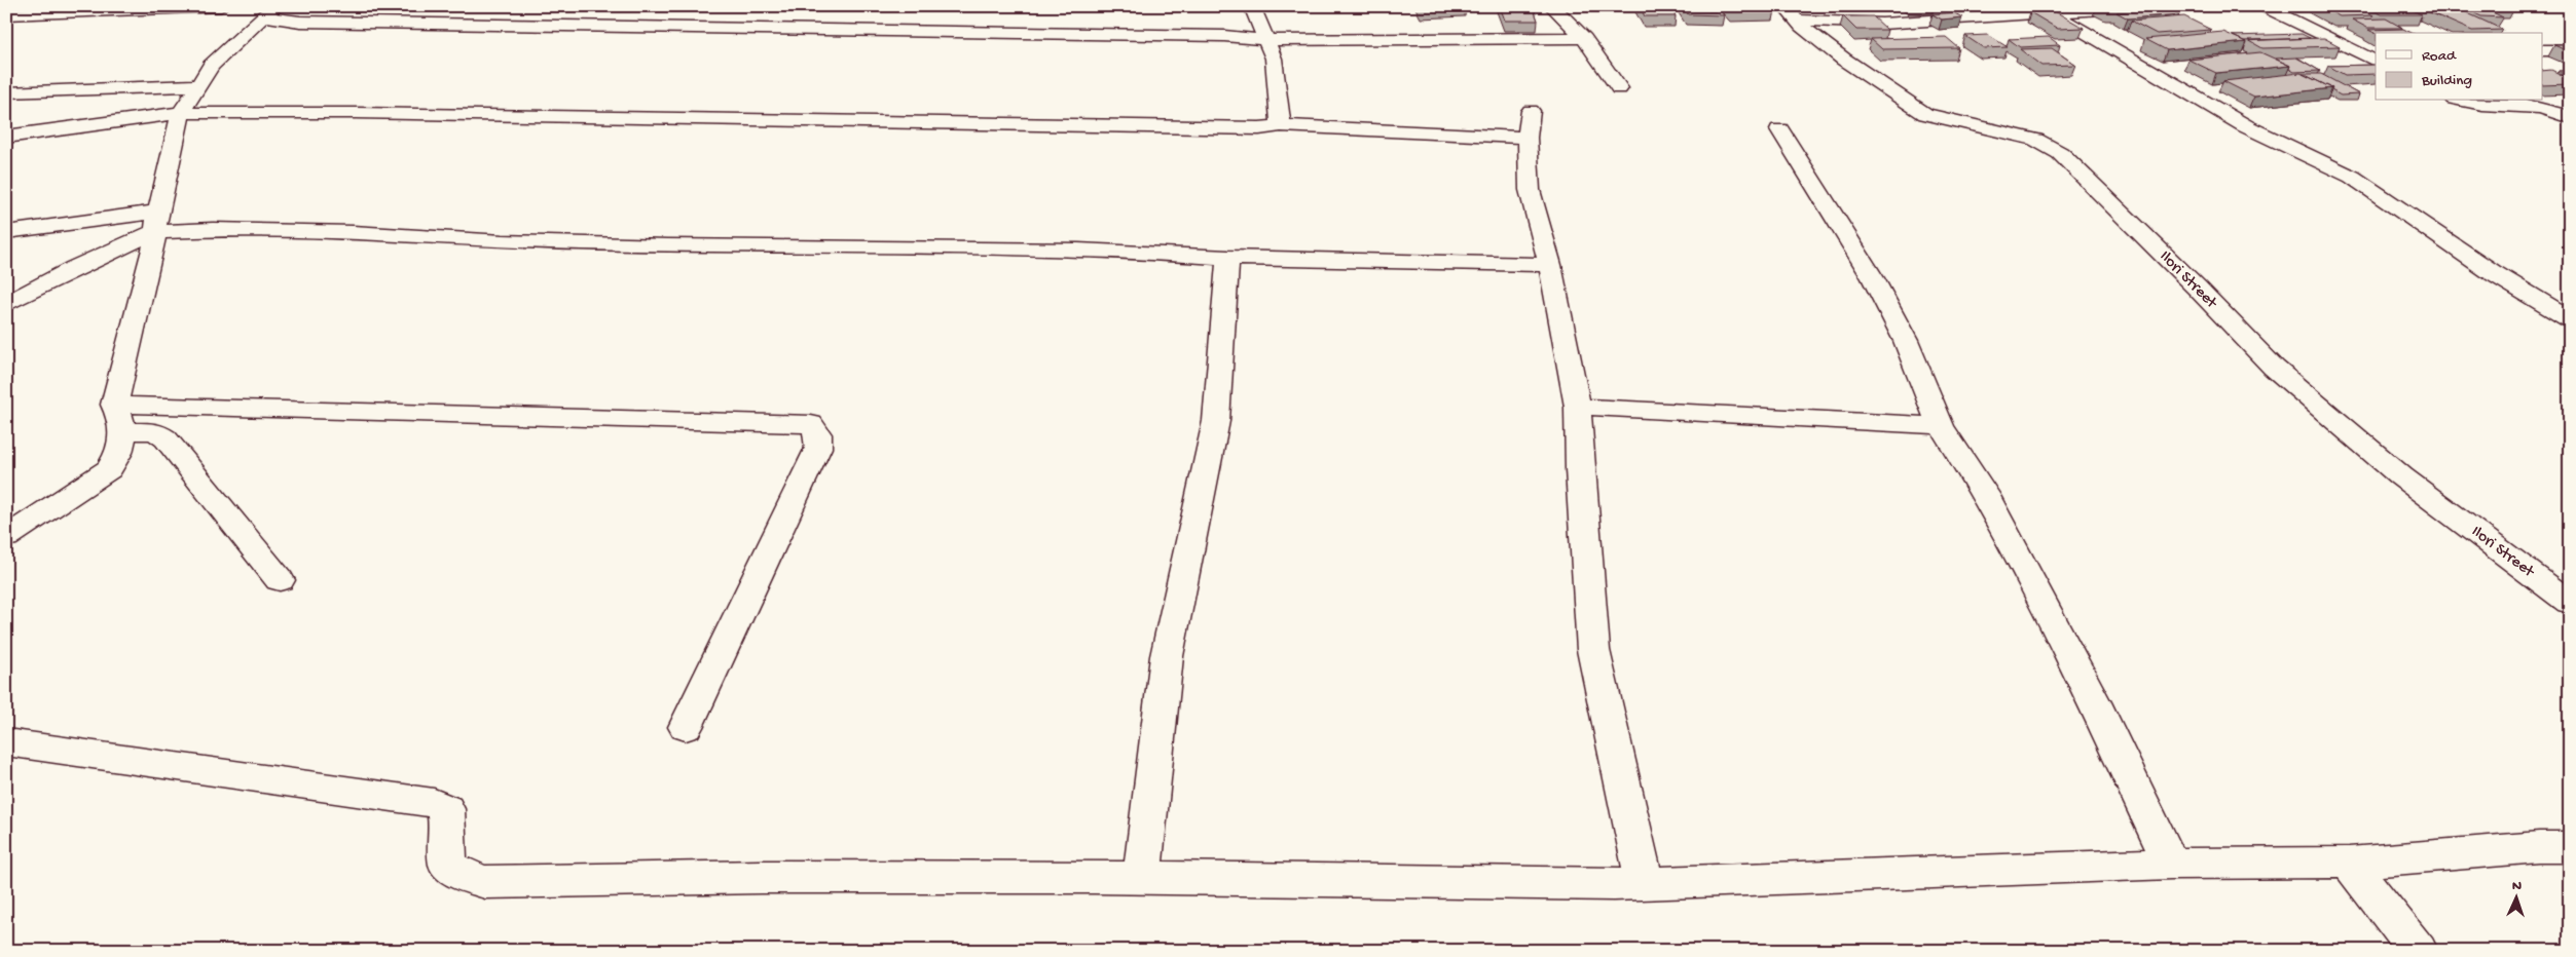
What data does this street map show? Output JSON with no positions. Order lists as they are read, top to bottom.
{
  "streets": {
    "street": ["Ilori Street"]
  },
  "legend": ["Road", "Building"],
  "north": "top"
}
